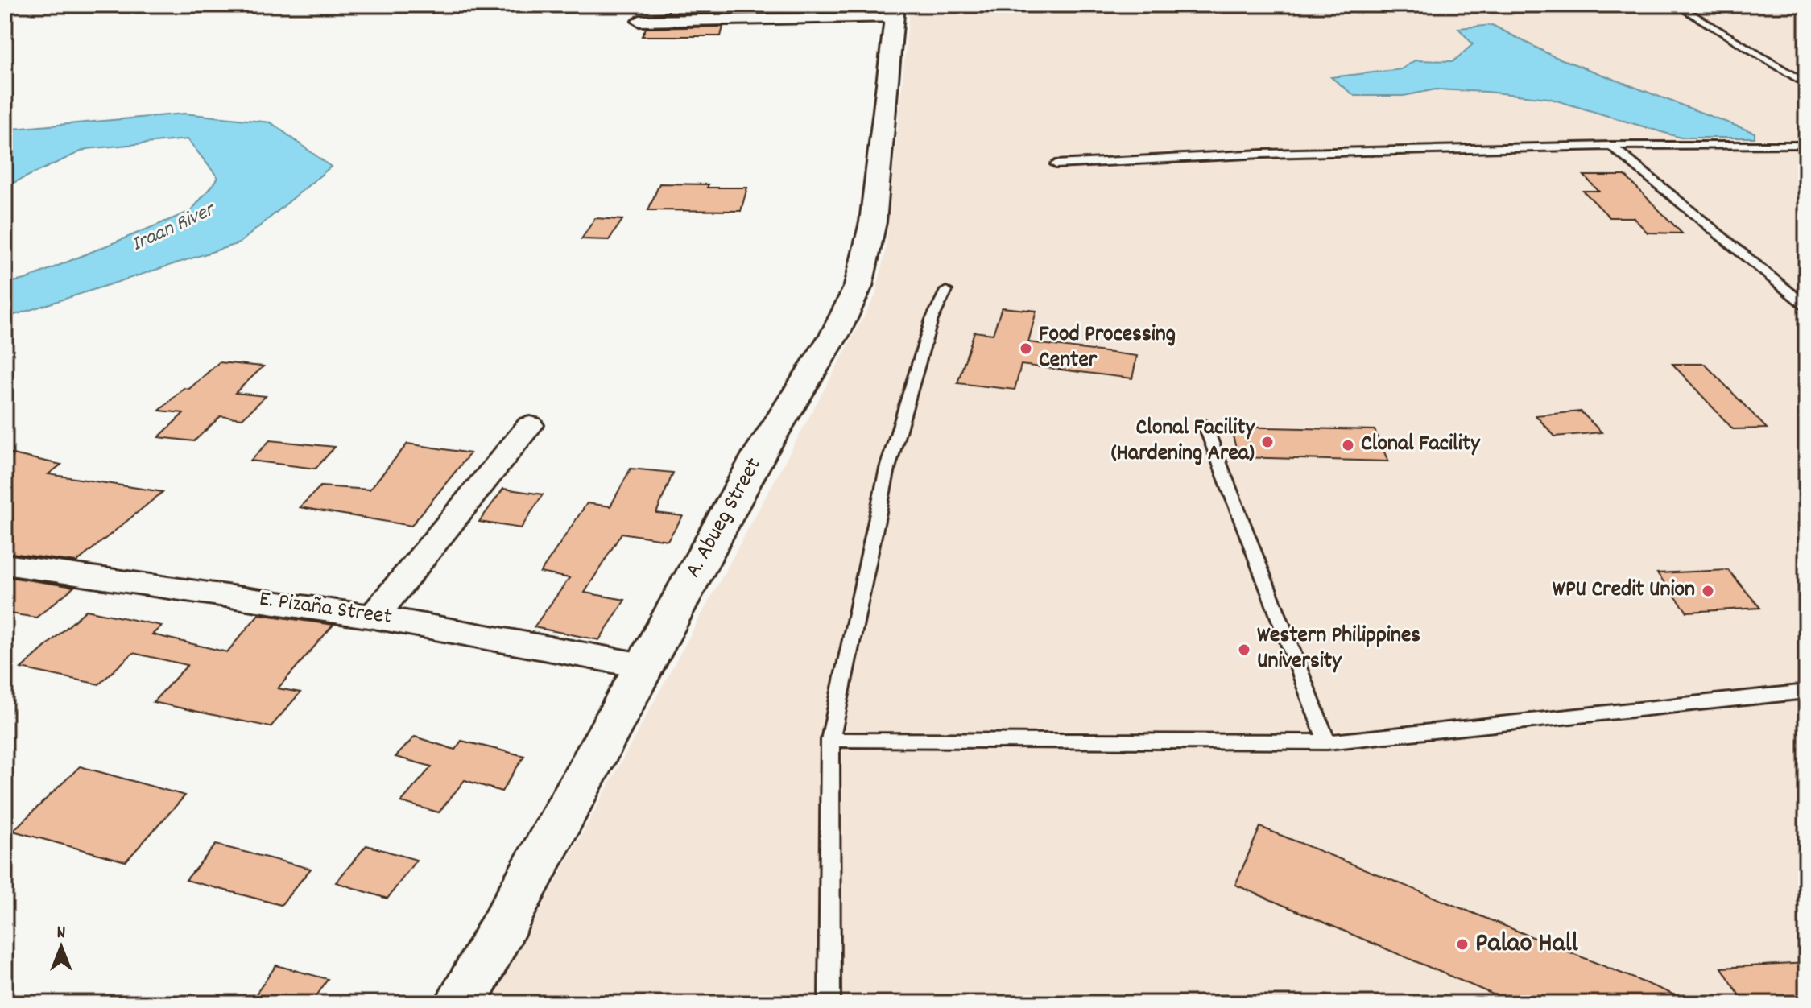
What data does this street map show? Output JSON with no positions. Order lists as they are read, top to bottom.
{
  "streets": {
    "street": ["A. Abueg Street", "E. Pizaña Street"]
  },
  "crossings": [
    ["A. Abueg Street", "E. Pizaña Street"]
  ],
  "water": ["Iraan River"],
  "places": [
    "Food Processing Center",
    "Clonal Facility (Hardening Area)",
    "Clonal Facility",
    "WPU Credit Union",
    "Western Philippines University",
    "Palao Hall"
  ],
  "north": "top"
}
